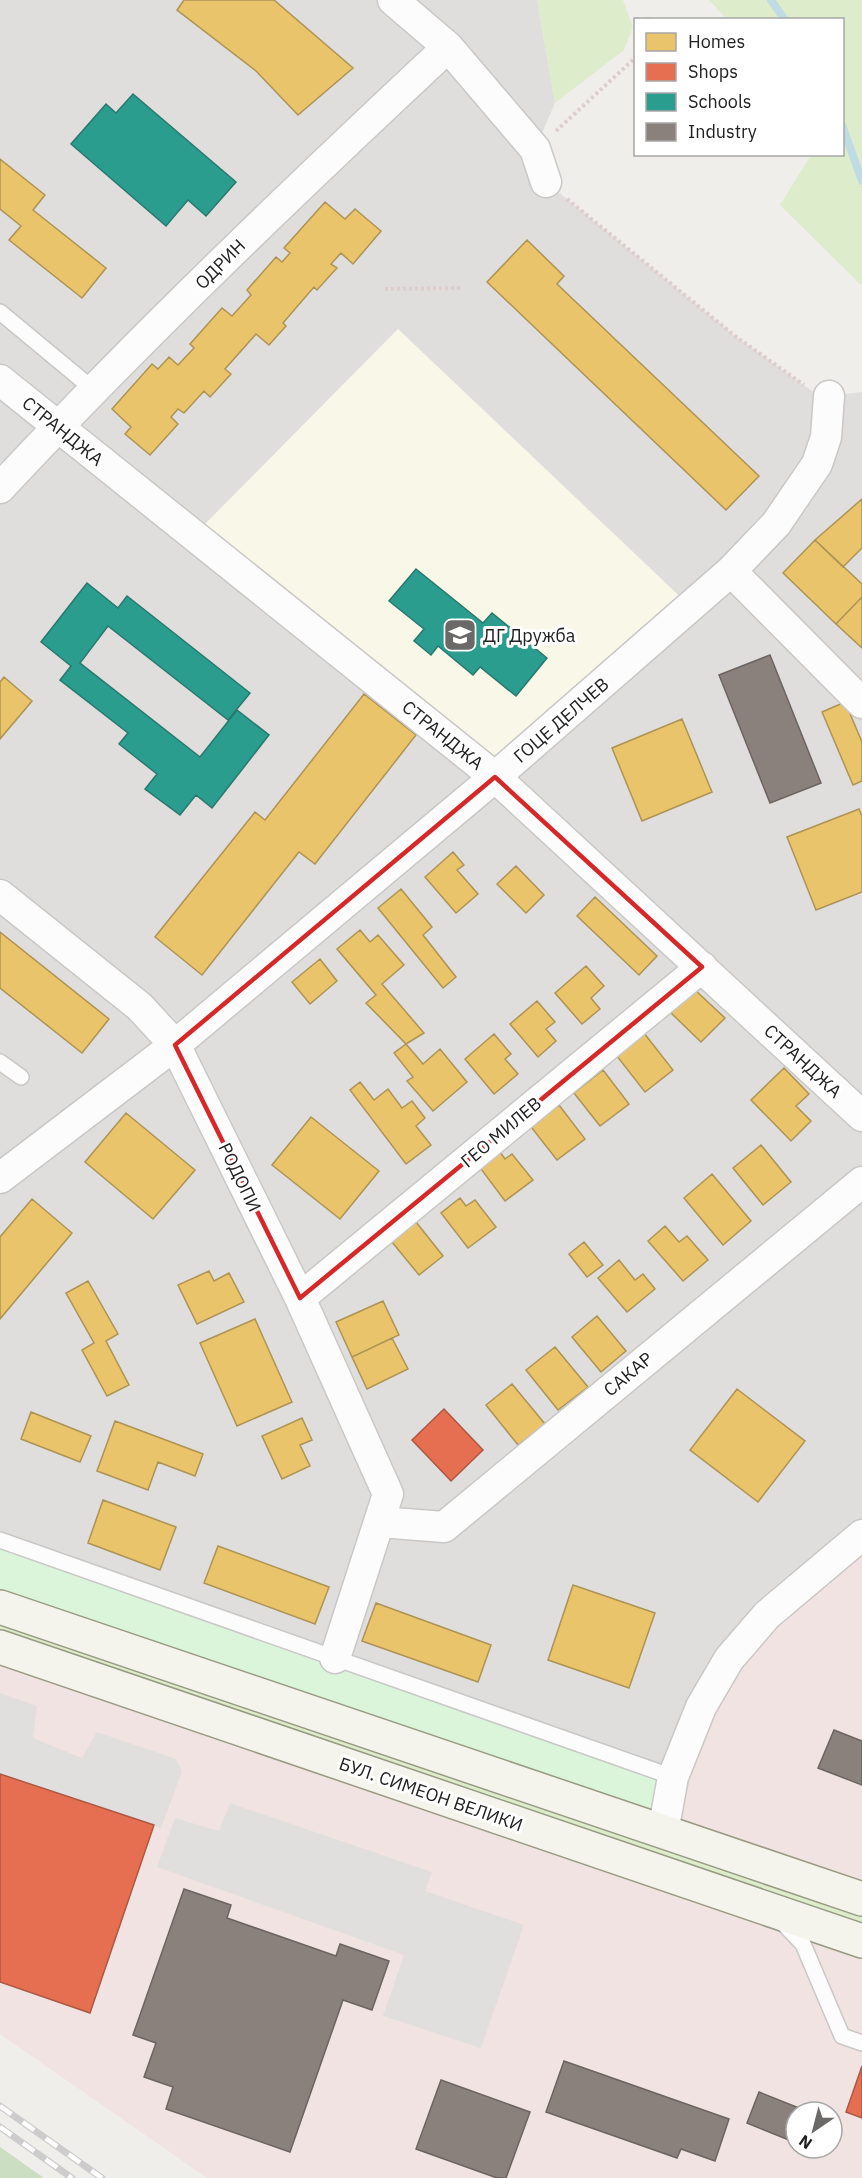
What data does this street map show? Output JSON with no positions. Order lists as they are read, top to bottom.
{
  "streets": {
    "main road": ["БУЛ. СИМЕОН ВЕЛИКИ"],
    "street": [
      "ОДРИН",
      "СТРАНДЖА",
      "ГОЦЕ ДЕЛЧЕВ",
      "ГЕО МИЛЕВ",
      "РОДОПИ",
      "САКАР"
    ]
  },
  "crossings": [
    ["ОДРИН", "СТРАНДЖА"],
    ["СТРАНДЖА", "ГОЦЕ ДЕЛЧЕВ"],
    ["СТРАНДЖА", "ГЕО МИЛЕВ"],
    ["ГОЦЕ ДЕЛЧЕВ", "РОДОПИ"],
    ["ГЕО МИЛЕВ", "РОДОПИ"],
    ["РОДОПИ", "САКАР"]
  ],
  "places": {
    "school or university": ["ДГ Дружба"]
  },
  "legend": [
    "Homes",
    "Shops",
    "Schools",
    "Industry"
  ],
  "north": "bottom left"
}
